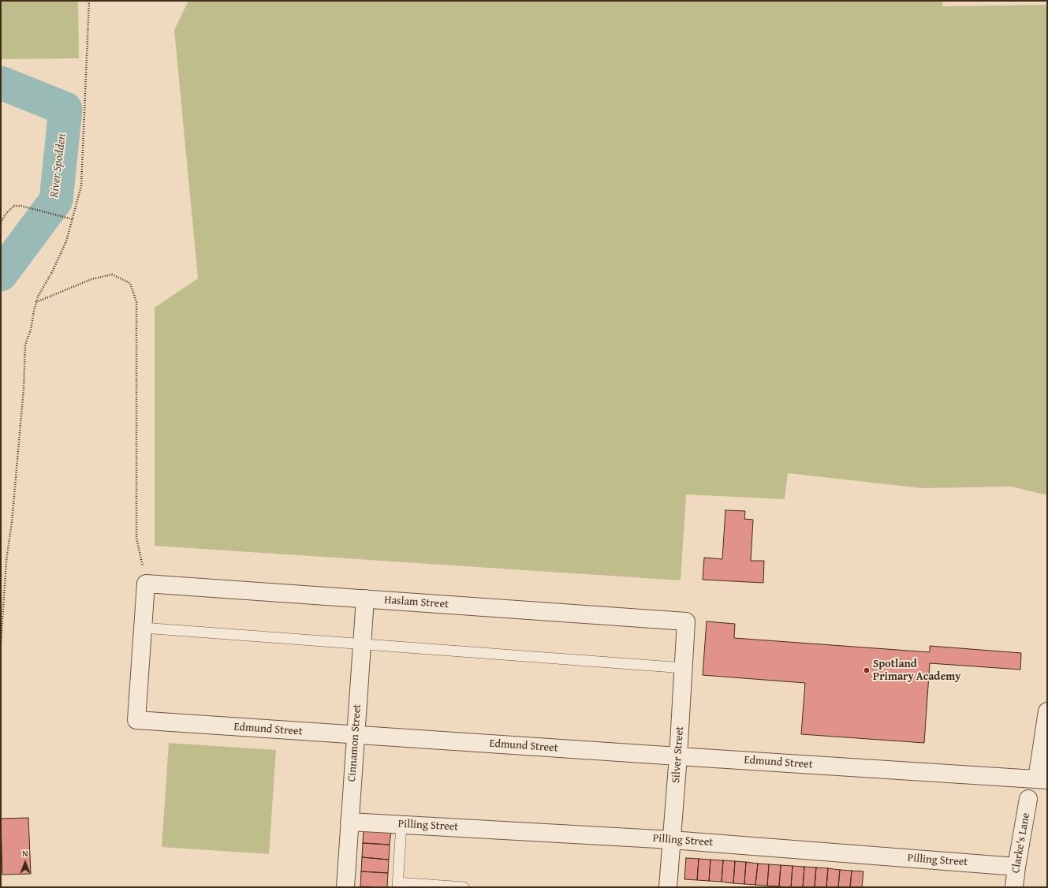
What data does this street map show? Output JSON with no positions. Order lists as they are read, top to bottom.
{
  "streets": {
    "street": [
      "Haslam Street",
      "Edmund Street",
      "Cinnamon Street",
      "Silver Street",
      "Pilling Street",
      "Clarke's Lane"
    ]
  },
  "crossings": [
    ["Haslam Street", "Edmund Street"],
    ["Haslam Street", "Cinnamon Street"],
    ["Haslam Street", "Silver Street"],
    ["Edmund Street", "Cinnamon Street"],
    ["Edmund Street", "Silver Street"],
    ["Cinnamon Street", "Pilling Street"],
    ["Silver Street", "Pilling Street"],
    ["Pilling Street", "Clarke's Lane"]
  ],
  "water": ["River Spodden"],
  "places": ["Spotland Primary Academy"],
  "north": "top"
}
